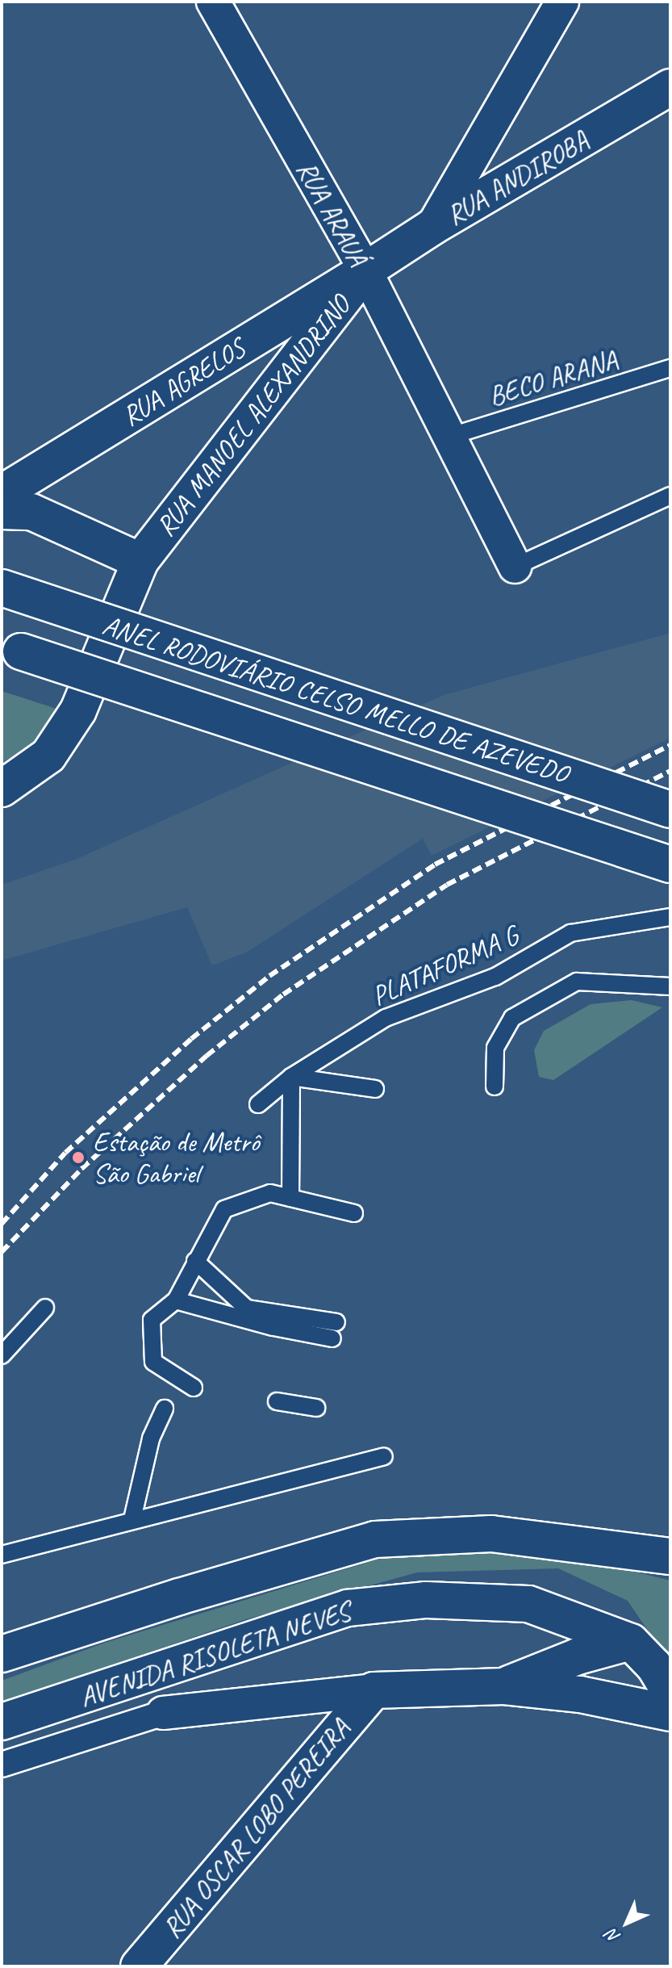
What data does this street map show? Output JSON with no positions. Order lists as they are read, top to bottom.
{
  "streets": {
    "main road": [
      "RUA ANDIROBA",
      "RUA AGRELOS",
      "RUA MANOEL ALEXANDRINO",
      "ANEL RODOVIÁRIO CELSO MELLO DE AZEVEDO",
      "AVENIDA RISOLETA NEVES",
      "RUA OSCAR LOBO PEREIRA"
    ],
    "street": ["RUA ARAUÁ"],
    "lane": ["BECO ARANA", "PLATAFORMA G"]
  },
  "crossings": [
    ["RUA ANDIROBA", "RUA ARAUÁ"],
    ["RUA ANDIROBA", "RUA AGRELOS"],
    ["RUA ANDIROBA", "RUA MANOEL ALEXANDRINO"],
    ["RUA ARAUÁ", "BECO ARANA"],
    ["RUA ARAUÁ", "RUA AGRELOS"],
    ["RUA ARAUÁ", "RUA MANOEL ALEXANDRINO"],
    ["RUA AGRELOS", "RUA MANOEL ALEXANDRINO"]
  ],
  "places": ["Estação de Metrô São Gabriel"],
  "north": "bottom left"
}
